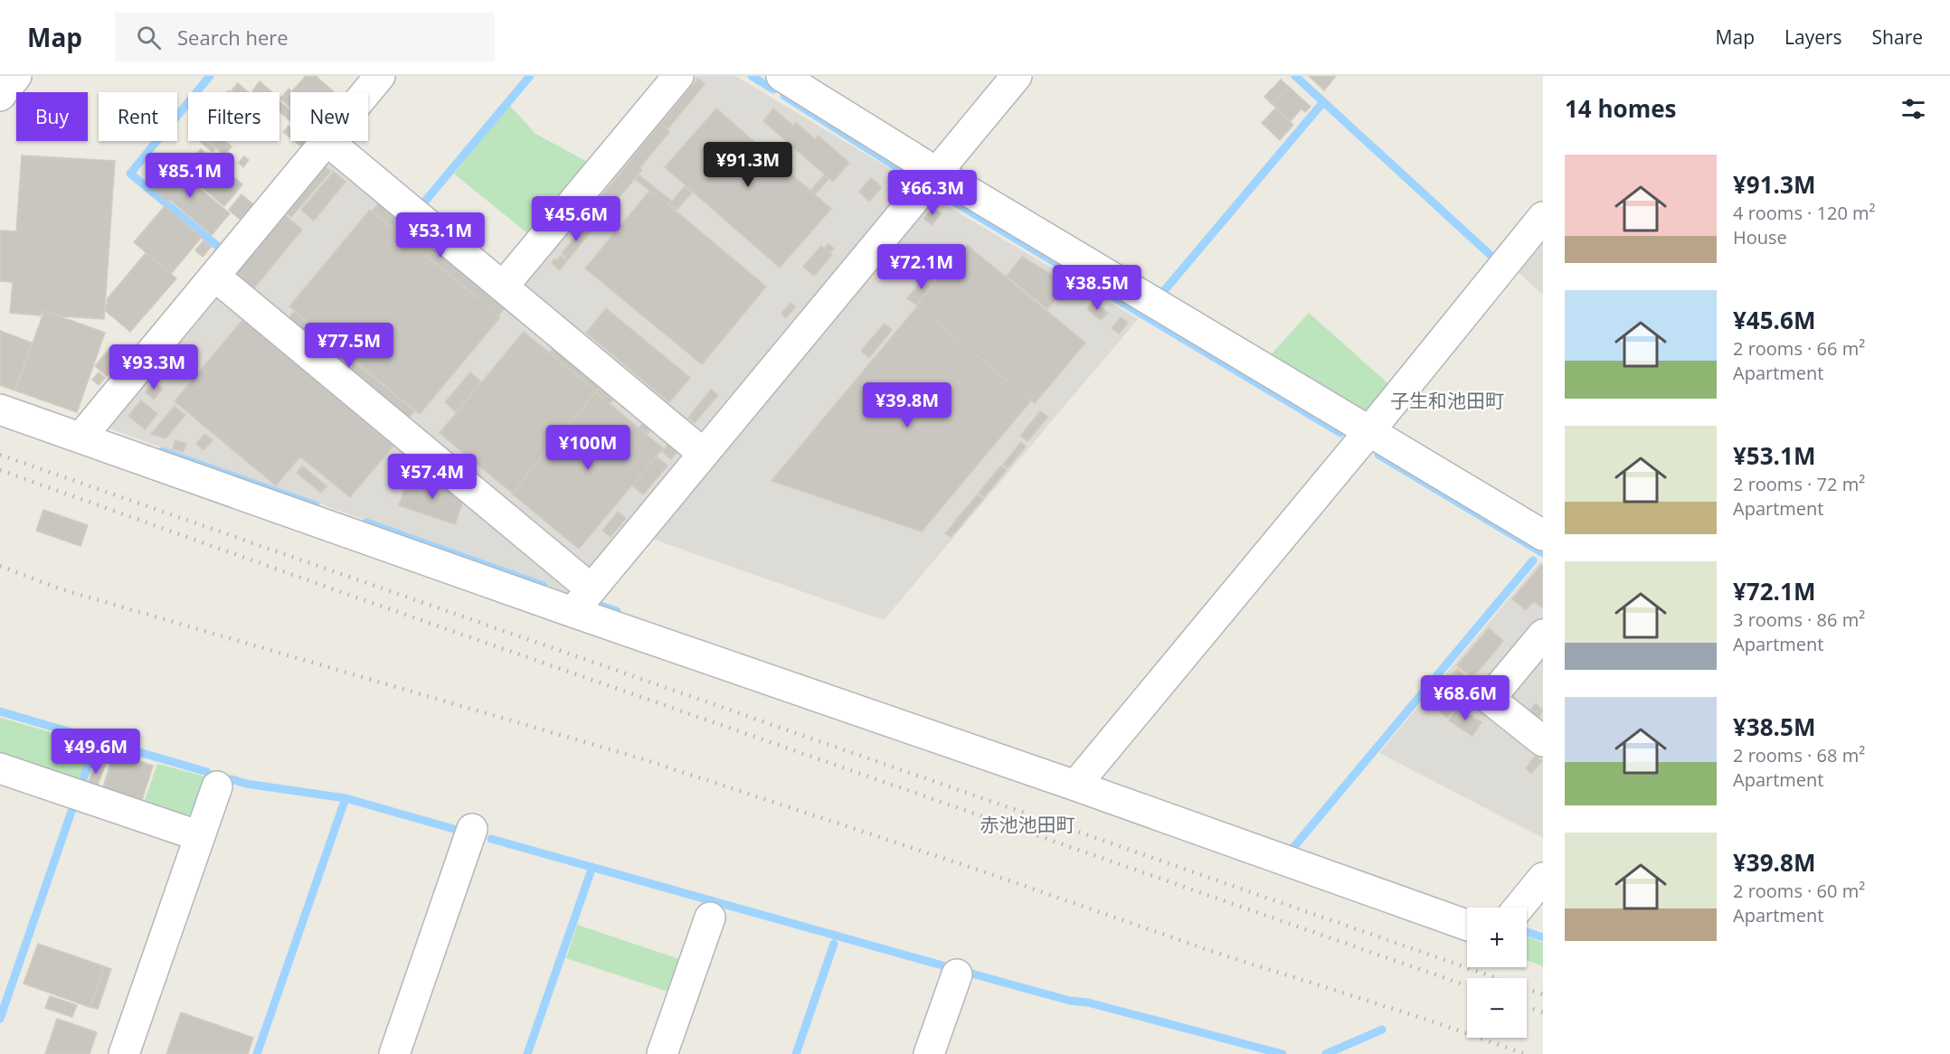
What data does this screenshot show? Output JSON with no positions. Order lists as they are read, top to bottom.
{
  "districts": ["子生和池田町", "赤池池田町"],
  "page": {
    "header": "Map",
    "search": "Search here",
    "nav": ["Map", "Layers", "Share"],
    "heading": "14 homes",
    "chip": [
      "Buy",
      "Rent",
      "Filters",
      "New"
    ],
    "list": [
      {
        "name": "¥91.3M",
        "note": "4 rooms · 120 m² · House"
      },
      {
        "name": "¥45.6M",
        "note": "2 rooms · 66 m² · Apartment"
      },
      {
        "name": "¥53.1M",
        "note": "2 rooms · 72 m² · Apartment"
      },
      {
        "name": "¥72.1M",
        "note": "3 rooms · 86 m² · Apartment"
      },
      {
        "name": "¥38.5M",
        "note": "2 rooms · 68 m² · Apartment"
      },
      {
        "name": "¥39.8M",
        "note": "2 rooms · 60 m² · Apartment"
      }
    ],
    "price": [
      "¥91.3M",
      "¥85.1M",
      "¥66.3M",
      "¥45.6M",
      "¥53.1M",
      "¥72.1M",
      "¥38.5M",
      "¥77.5M",
      "¥93.3M",
      "¥39.8M",
      "¥100M",
      "¥57.4M",
      "¥68.6M",
      "¥49.6M"
    ],
    "map_buttons": ["+", "−"]
  }
}
